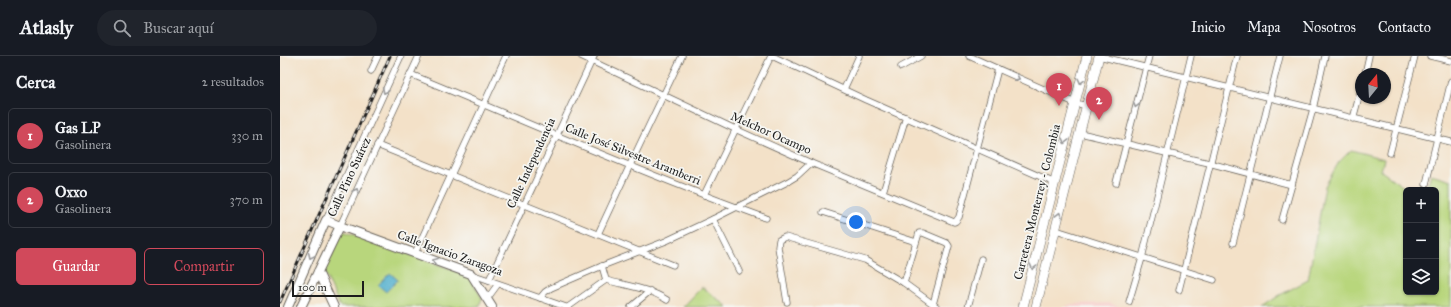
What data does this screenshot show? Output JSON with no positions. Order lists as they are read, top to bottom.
{
  "streets": {
    "main road": ["Calle Pino Suárez", "Carretera Monterrey - Colombia", "Calle Ignacio Zaragoza"],
    "street": ["Melchor Ocampo", "Calle José Silvestre Aramberri", "Calle Independencia"]
  },
  "crossings": [
    ["Melchor Ocampo", "Calle Independencia"],
    ["Calle José Silvestre Aramberri", "Calle Independencia"],
    ["Calle José Silvestre Aramberri", "Calle Pino Suárez"],
    ["Calle Independencia", "Calle Ignacio Zaragoza"],
    ["Calle Pino Suárez", "Calle Ignacio Zaragoza"]
  ],
  "scale_bar": "100 m",
  "north": "top",
  "page": {
    "header": "Atlasly",
    "search": "Buscar aquí",
    "nav": [
      "Inicio",
      "Mapa",
      "Nosotros",
      "Contacto"
    ],
    "heading": ["Cerca", "2 resultados"],
    "pins": ["1", "2"],
    "list": [
      {
        "mark": "1",
        "name": "Gas LP",
        "note": "Gasolinera",
        "value": "330 m"
      },
      {
        "mark": "2",
        "name": "Oxxo",
        "note": "Gasolinera",
        "value": "370 m"
      }
    ],
    "map_buttons": ["+", "−"],
    "buttons": ["Guardar", "Compartir"],
    "scale": "100 m"
  }
}
